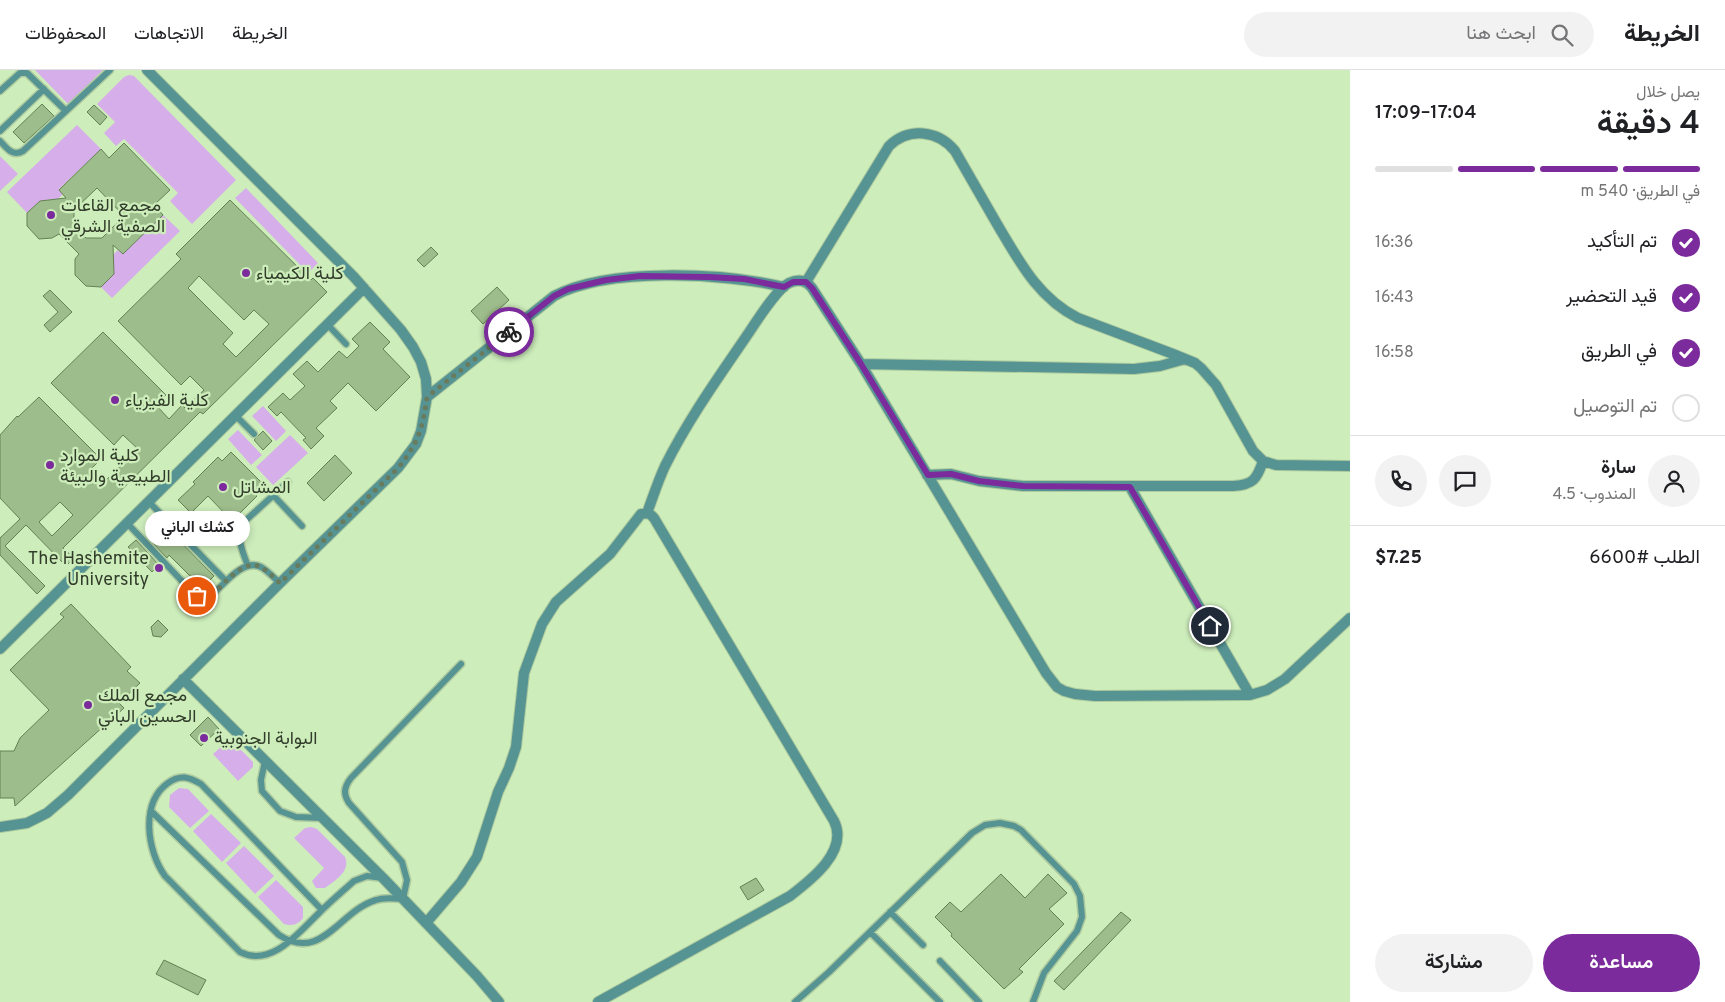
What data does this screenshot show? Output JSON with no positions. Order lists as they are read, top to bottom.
{
  "places": [
    "مجمع القاعات الصفية الشرقي",
    "كلية الكيمياء",
    "كلية الفيزياء",
    "كلية الموارد الطبيعية والبيئة",
    "المشاتل",
    "The Hashemite University",
    "كشك الباني",
    "مجمع الملك الحسين الباني",
    "البوابة الجنوبية"
  ],
  "page": {
    "header": "الخريطة",
    "search": "ابحث هنا",
    "nav": ["الخريطة", "الاتجاهات", "المحفوظات"],
    "heading": ["4 دقيقة", "يصل خلال", "17:04–17:09"],
    "panel": [
      "سارة",
      "المندوب · 4.5",
      "الطلب #6600",
      "$7.25"
    ],
    "bar": "في الطريق · 540 m",
    "list": [
      ["تم التأكيد", "16:36"],
      ["قيد التحضير", "16:43"],
      ["في الطريق", "16:58"],
      "تم التوصيل"
    ],
    "bubble": "كشك الباني",
    "buttons": ["مساعدة", "مشاركة"]
  }
}
